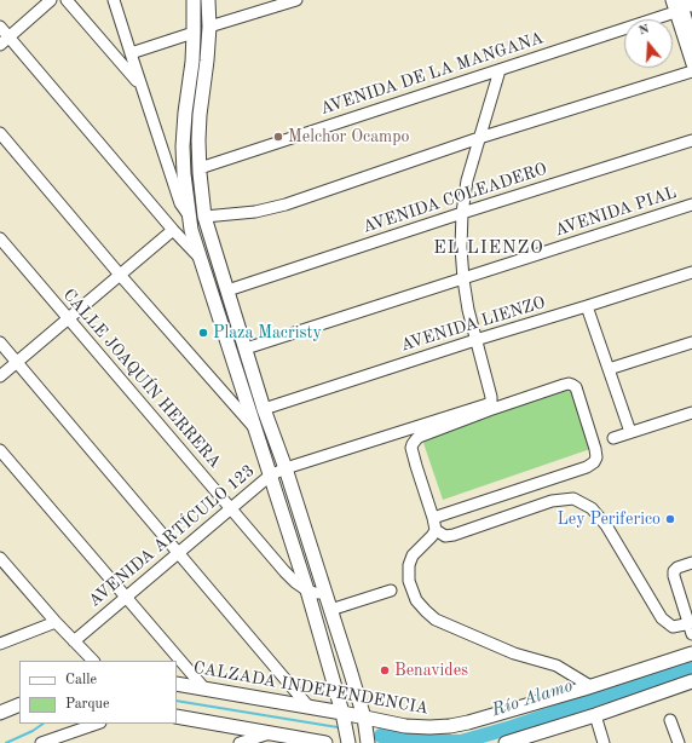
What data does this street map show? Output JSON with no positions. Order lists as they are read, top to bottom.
{
  "streets": {
    "main road": ["CALZADA INDEPENDENCIA"],
    "street": [
      "AVENIDA DE LA MANGANA",
      "AVENIDA COLEADERO",
      "AVENIDA PIAL",
      "AVENIDA LIENZO",
      "CALLE JOAQUÍN HERRERA",
      "AVENIDA ARTÍCULO 123"
    ]
  },
  "crossings": [
    ["CALLE JOAQUÍN HERRERA", "AVENIDA ARTÍCULO 123"]
  ],
  "districts": ["EL LIENZO"],
  "water": ["Río Alamo"],
  "places": [
    "Melchor Ocampo",
    "Plaza Macristy",
    "Ley Periferico",
    "Benavides"
  ],
  "legend": ["Calle", "Parque"],
  "north": "top"
}
